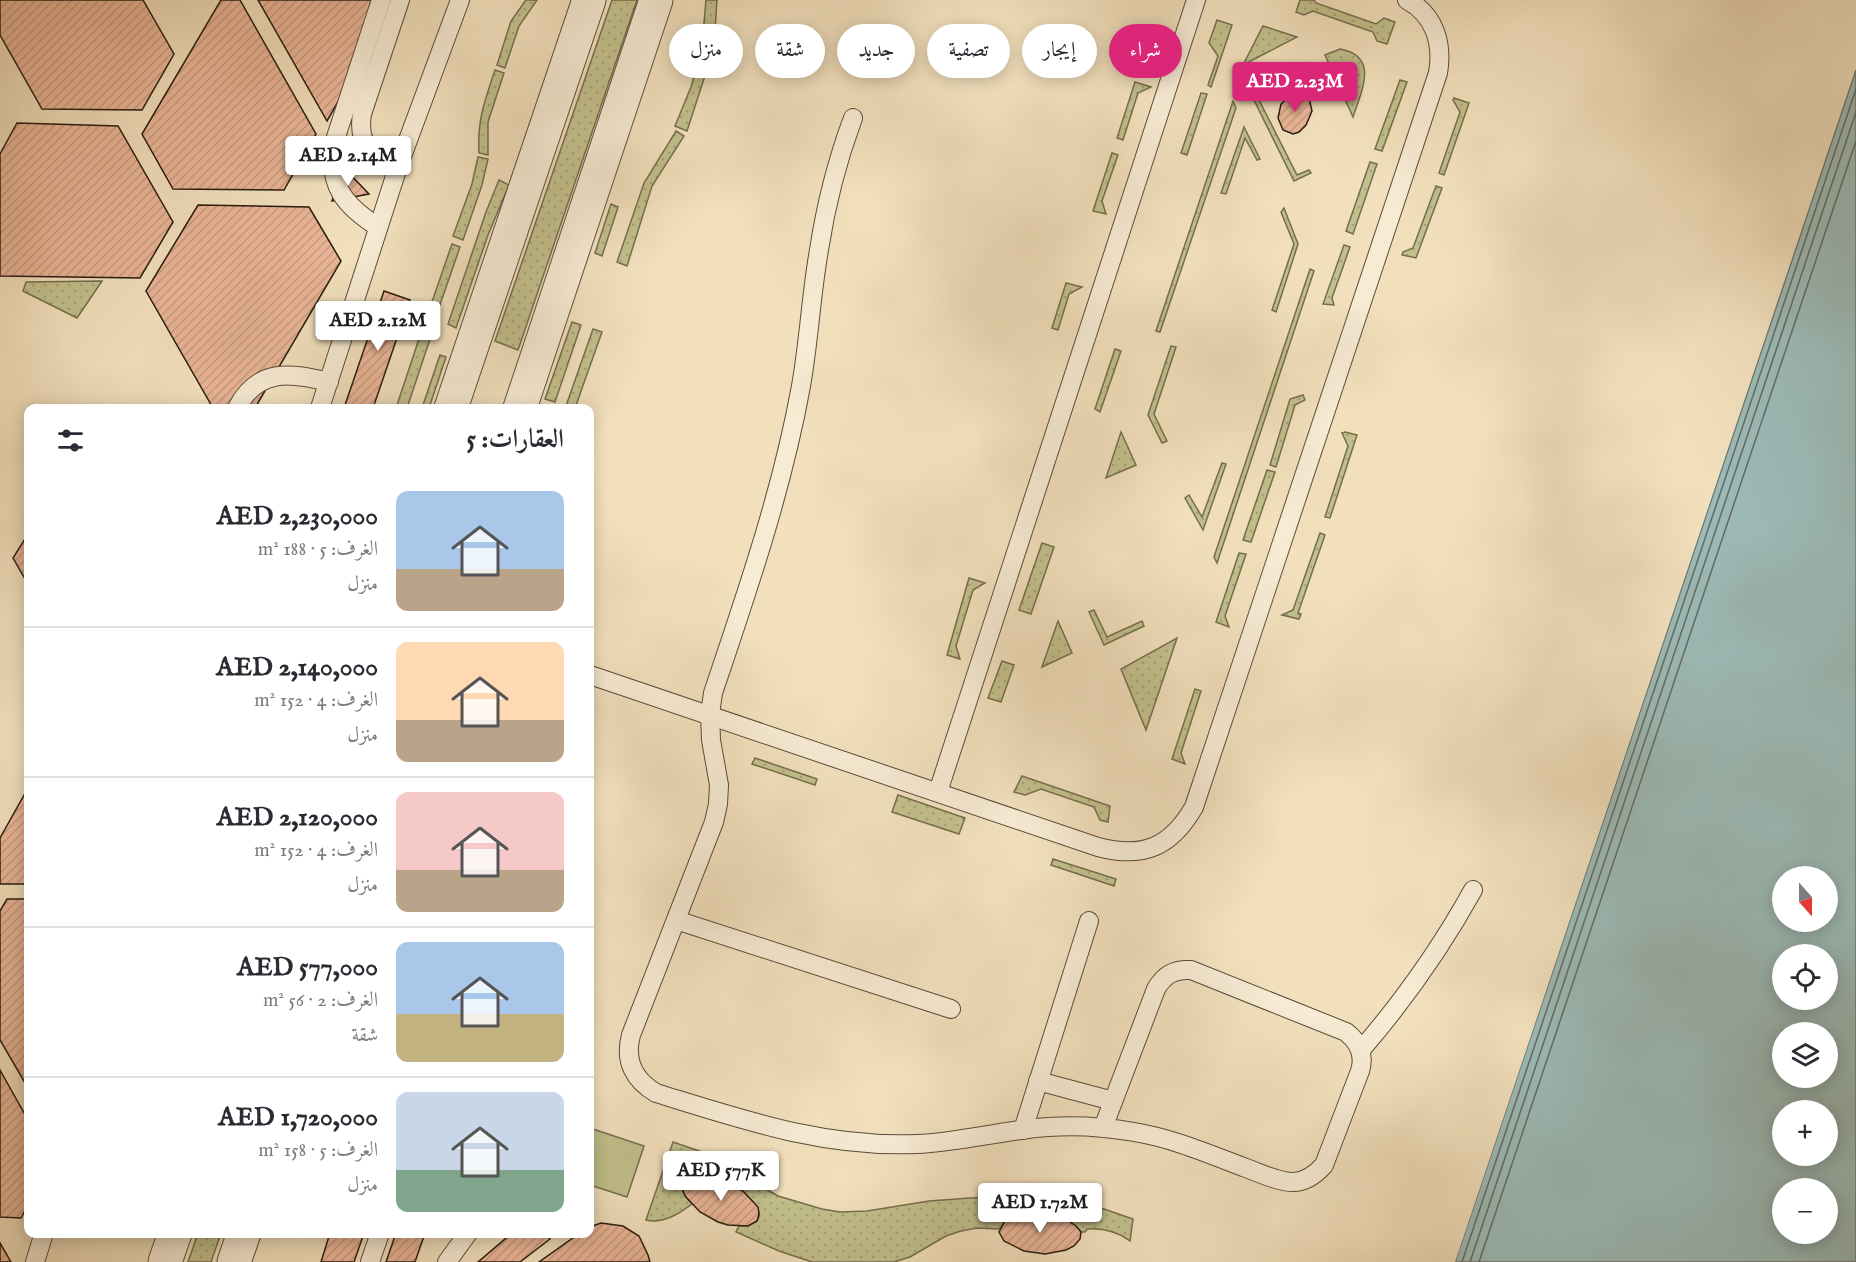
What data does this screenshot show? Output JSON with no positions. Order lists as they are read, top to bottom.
{
  "north": "bottom",
  "page": {
    "chip": [
      "شراء",
      "إيجار",
      "تصفية",
      "جديد",
      "شقة",
      "منزل"
    ],
    "price": [
      "AED 2.23M",
      "AED 2.14M",
      "AED 2.12M",
      "AED 577K",
      "AED 1.72M"
    ],
    "heading": "العقارات: 5",
    "list": [
      {
        "name": "AED 2,230,000",
        "note": "الغرف: 5 · 188 m² · منزل"
      },
      {
        "name": "AED 2,140,000",
        "note": "الغرف: 4 · 152 m² · منزل"
      },
      {
        "name": "AED 2,120,000",
        "note": "الغرف: 4 · 152 m² · منزل"
      },
      {
        "name": "AED 577,000",
        "note": "الغرف: 2 · 56 m² · شقة"
      },
      {
        "name": "AED 1,720,000",
        "note": "الغرف: 5 · 158 m² · منزل"
      }
    ],
    "map_buttons": ["+", "−"]
  }
}
